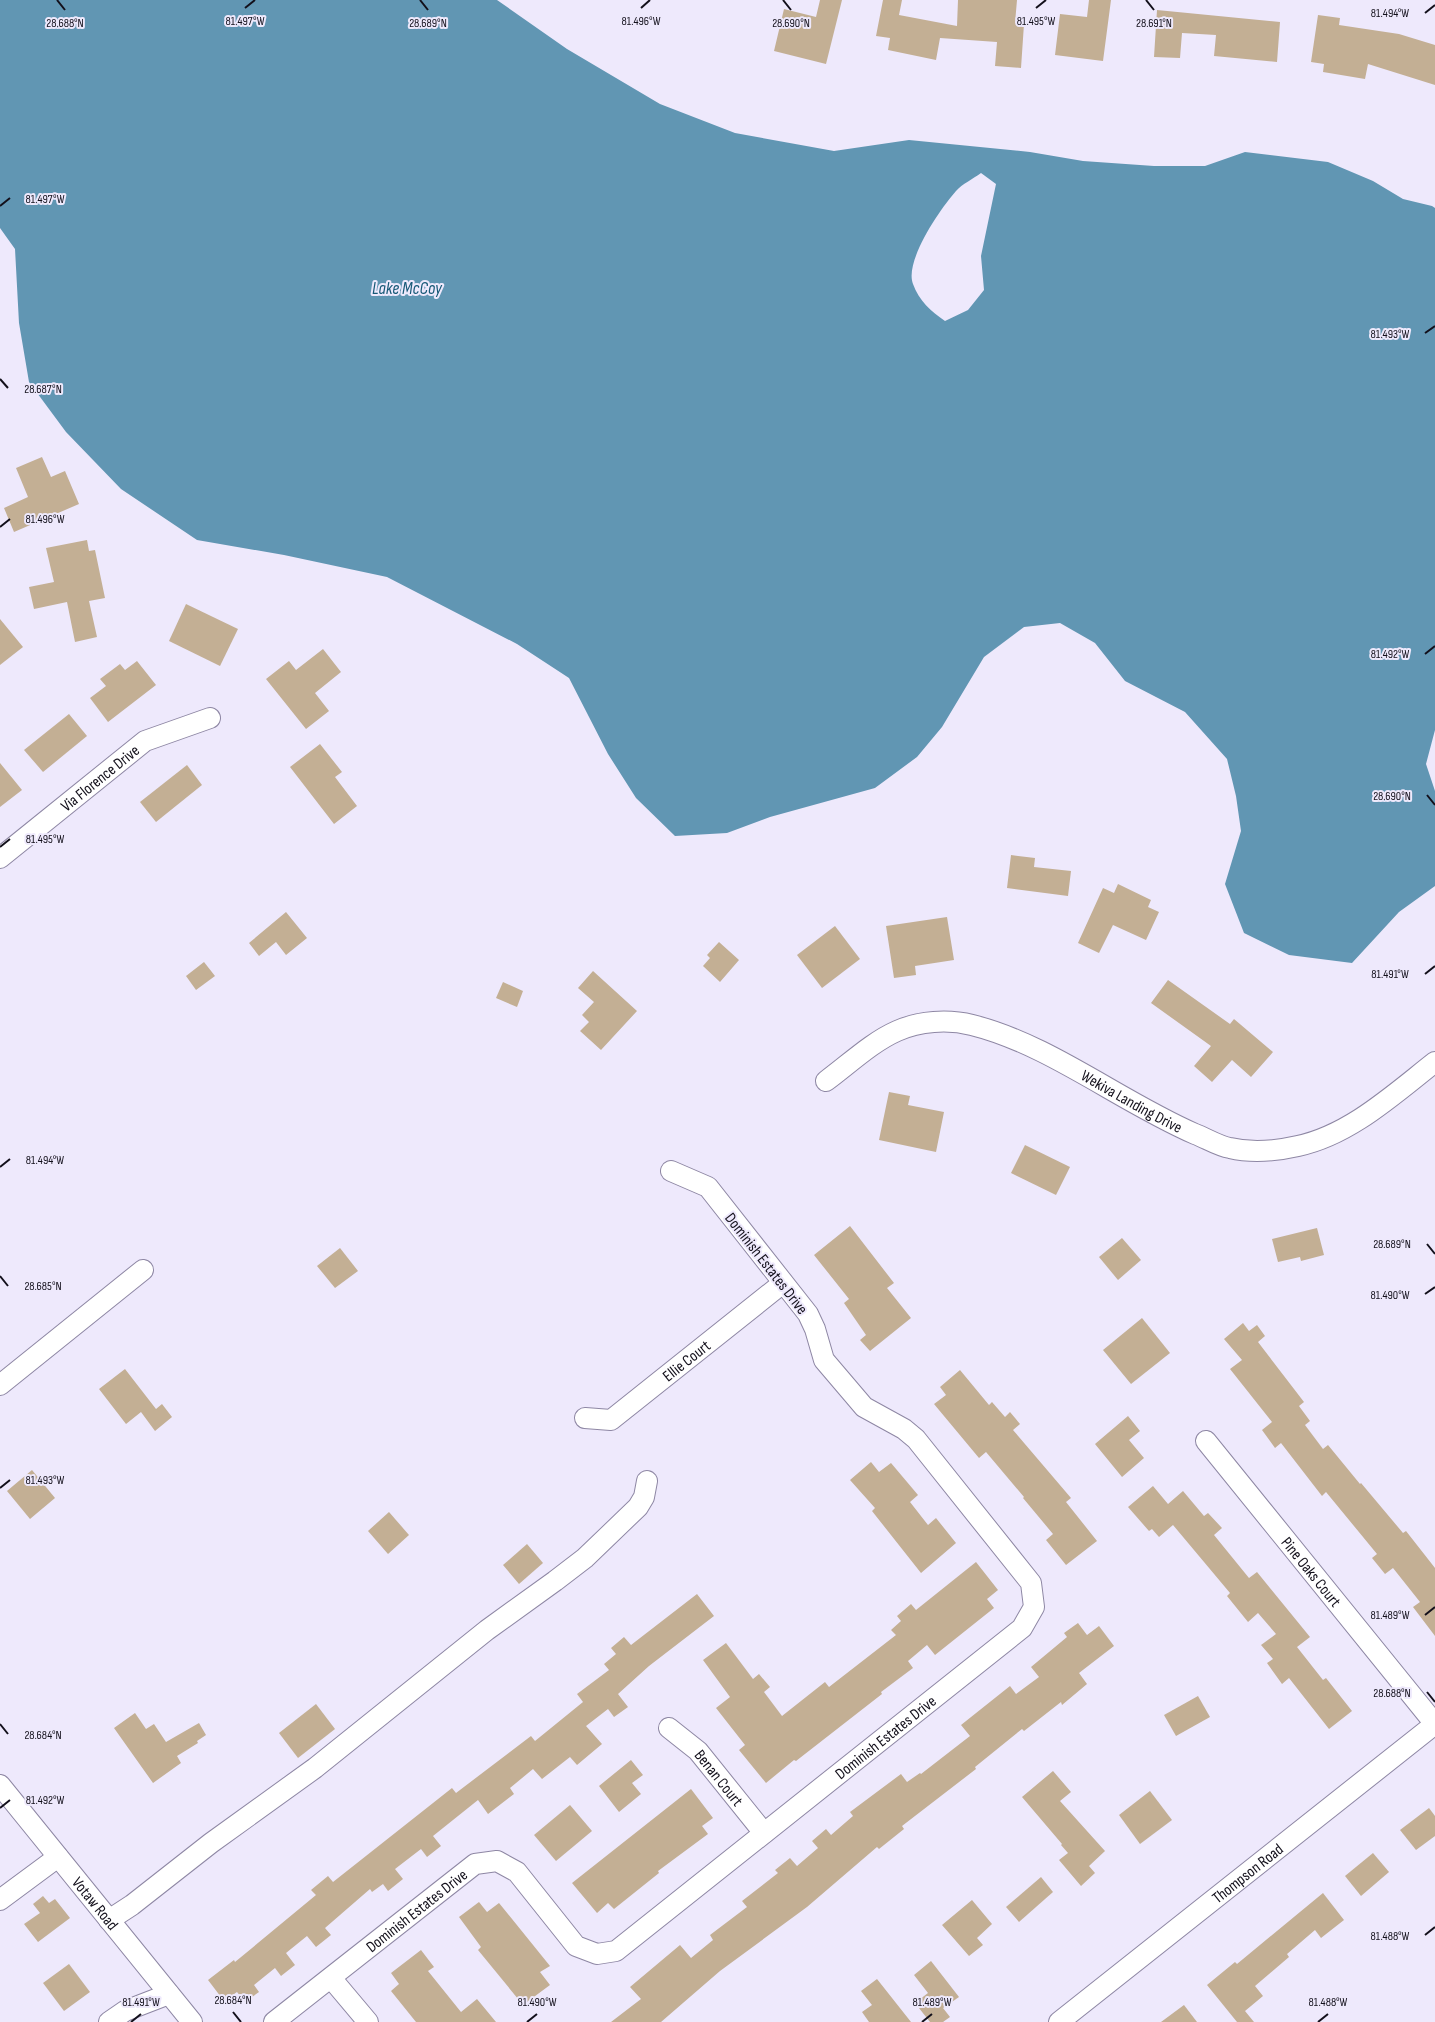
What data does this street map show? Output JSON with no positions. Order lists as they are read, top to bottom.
{
  "streets": {
    "street": [
      "Via Florence Drive",
      "Wekiva Landing Drive",
      "Dominish Estates Drive",
      "Ellie Court",
      "Pine Oaks Court",
      "Benan Court",
      "Thompson Road",
      "Votaw Road"
    ]
  },
  "crossings": [
    ["Dominish Estates Drive", "Ellie Court"],
    ["Dominish Estates Drive", "Benan Court"],
    ["Pine Oaks Court", "Thompson Road"]
  ],
  "water": ["Lake McCoy"],
  "coordinates": [
    "81.494°W",
    "81.497°W",
    "81.496°W",
    "81.495°W",
    "28.688°N",
    "28.689°N",
    "28.690°N",
    "28.691°N",
    "81.493°W",
    "28.687°N",
    "81.492°W",
    "81.491°W",
    "28.685°N",
    "81.490°W",
    "81.489°W",
    "28.684°N",
    "81.488°W"
  ]
}
